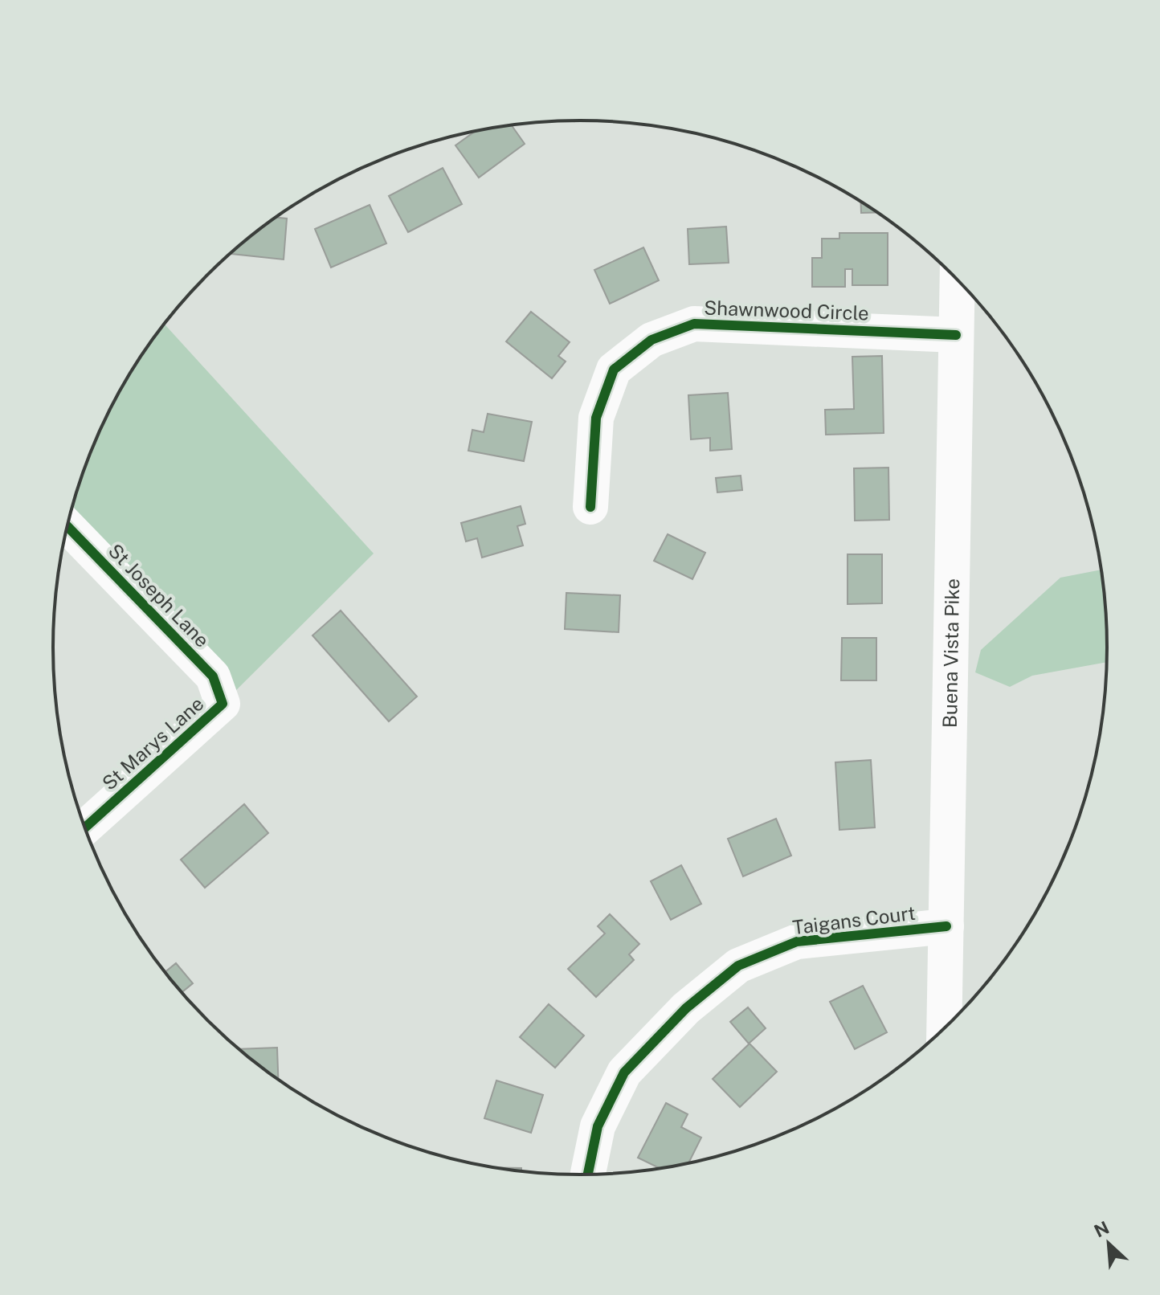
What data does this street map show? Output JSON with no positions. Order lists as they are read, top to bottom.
{
  "streets": {
    "street": [
      "Shawnwood Circle",
      "St Joseph Lane",
      "Buena Vista Pike",
      "St Marys Lane",
      "Taigans Court"
    ]
  },
  "crossings": [
    ["Shawnwood Circle", "Buena Vista Pike"],
    ["St Joseph Lane", "St Marys Lane"],
    ["Buena Vista Pike", "Taigans Court"]
  ],
  "north": "top left"
}
